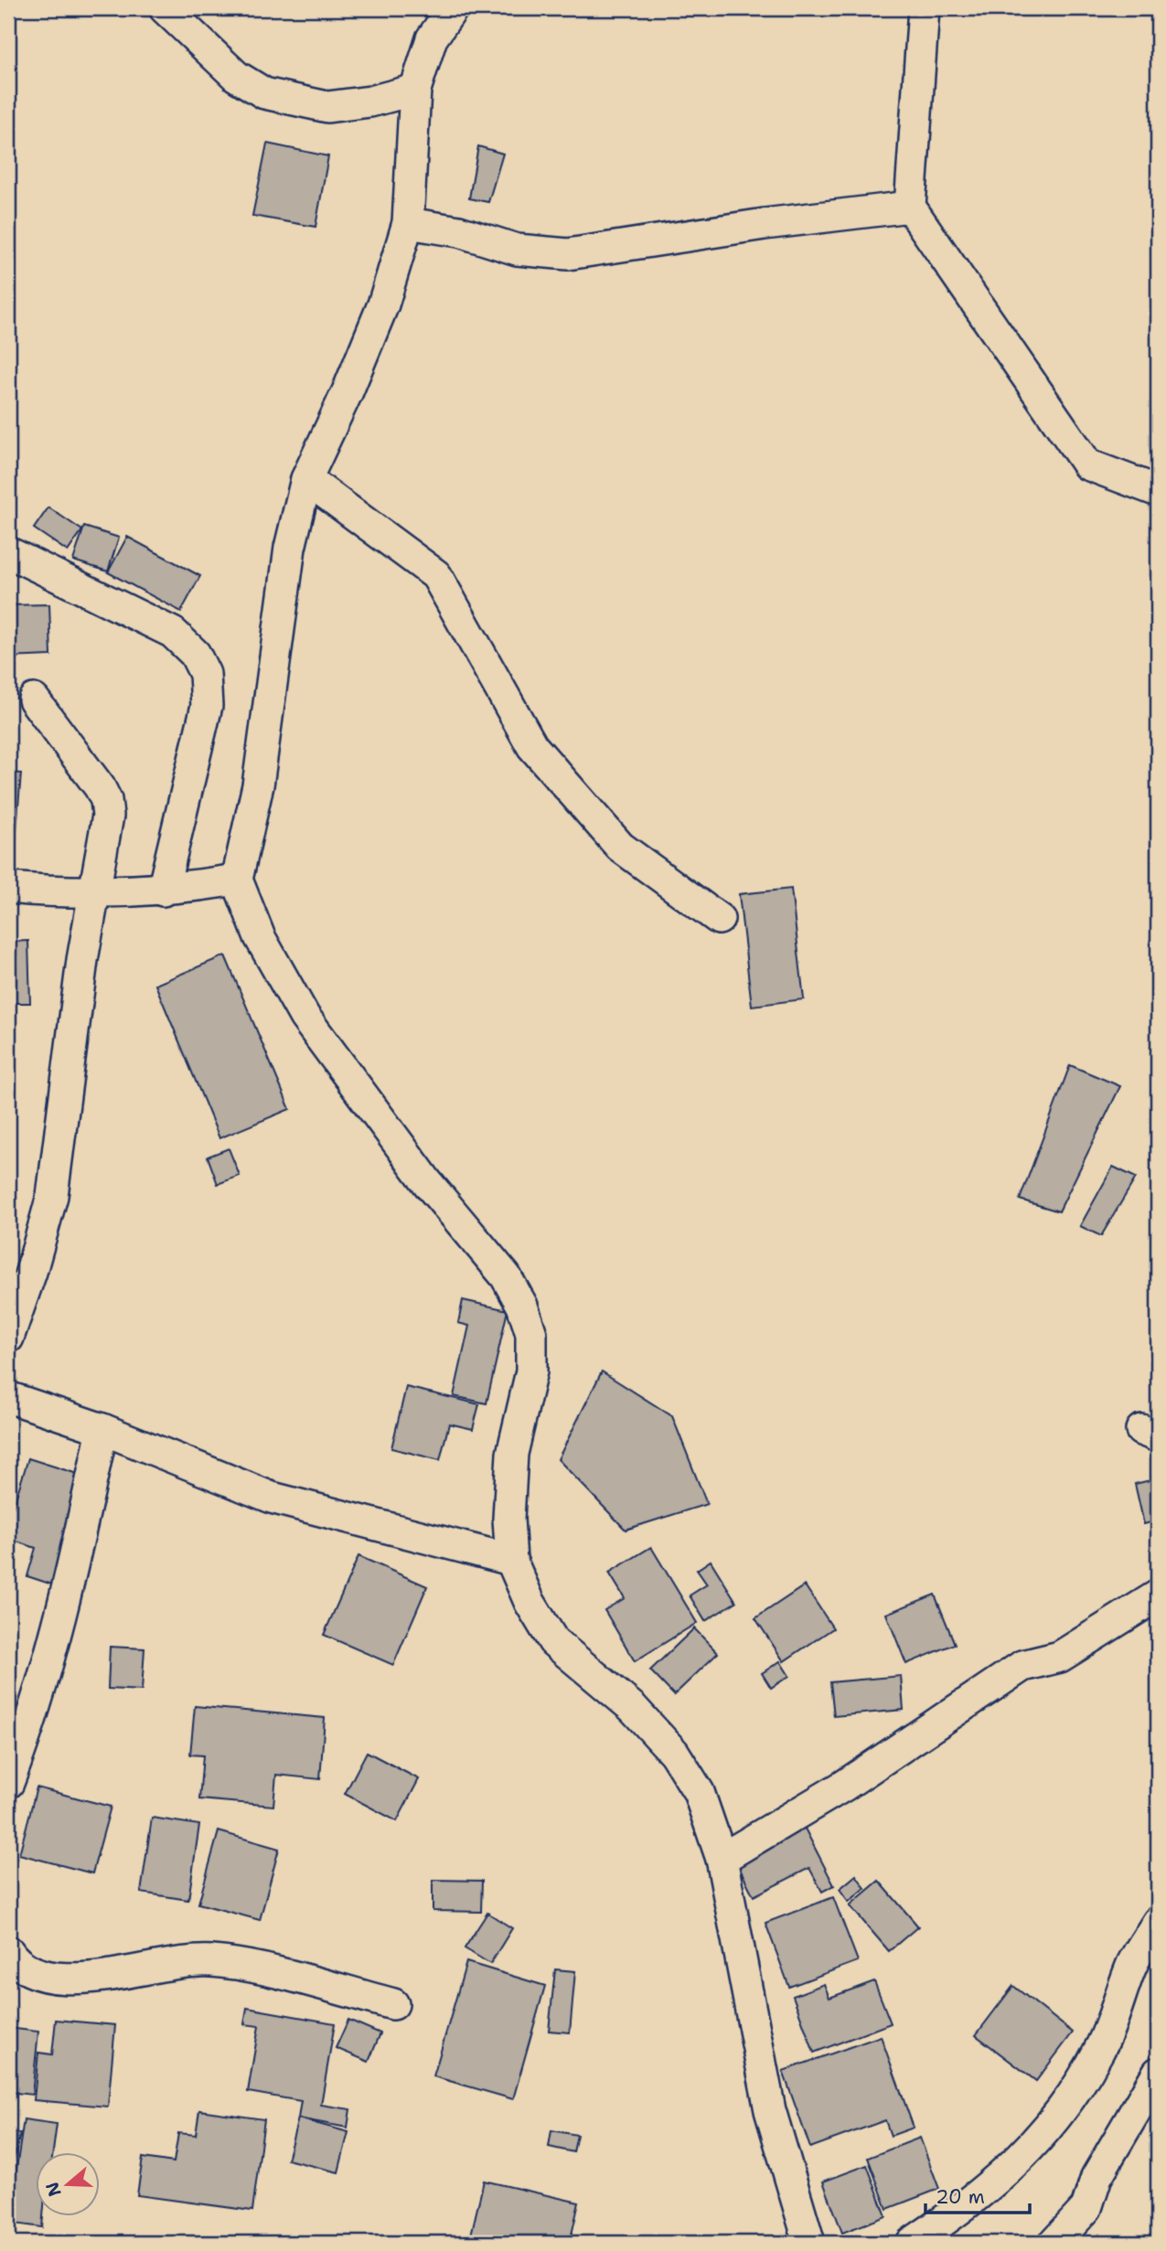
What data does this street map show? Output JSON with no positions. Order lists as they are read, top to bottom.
{
  "scale_bar": "20 m",
  "north": "left"
}
